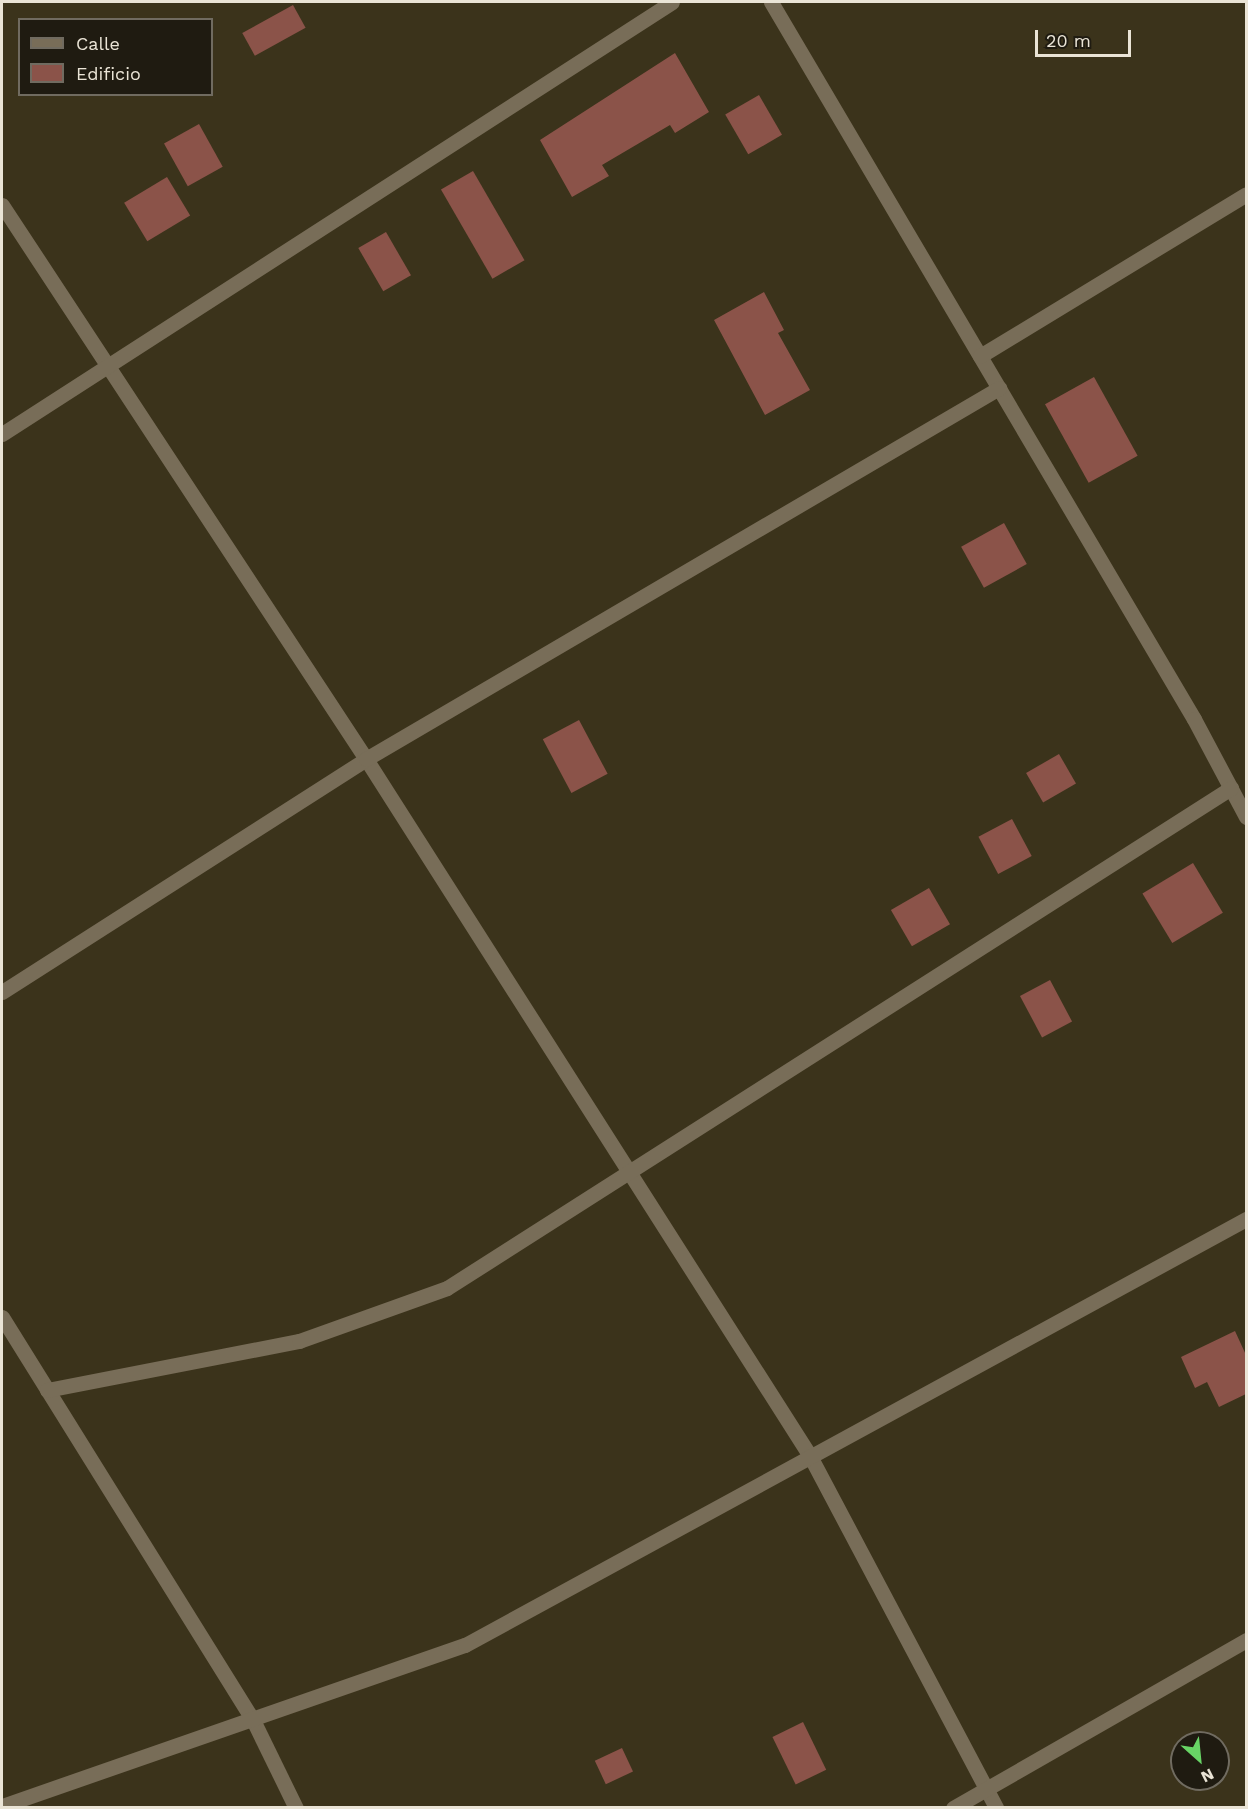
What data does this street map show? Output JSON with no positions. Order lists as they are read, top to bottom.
{
  "legend": ["Calle", "Edificio"],
  "scale_bar": "20 m",
  "north": "bottom right"
}
